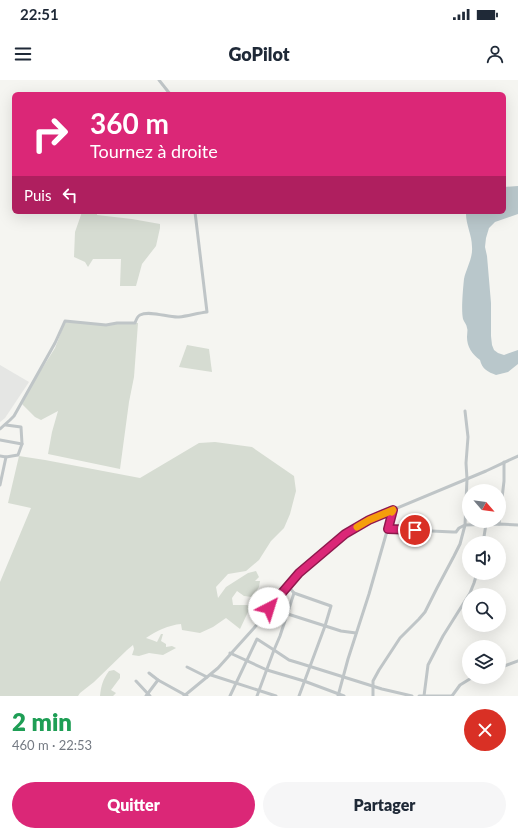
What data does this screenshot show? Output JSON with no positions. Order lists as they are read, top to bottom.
{
  "north": "bottom right",
  "page": {
    "status": "22:51",
    "header": "GoPilot",
    "turn": ["360 m", "Tournez à droite"],
    "then": "Puis",
    "heading": ["2 min", "460 m · 22:53"],
    "buttons": ["Quitter", "Partager"]
  }
}
